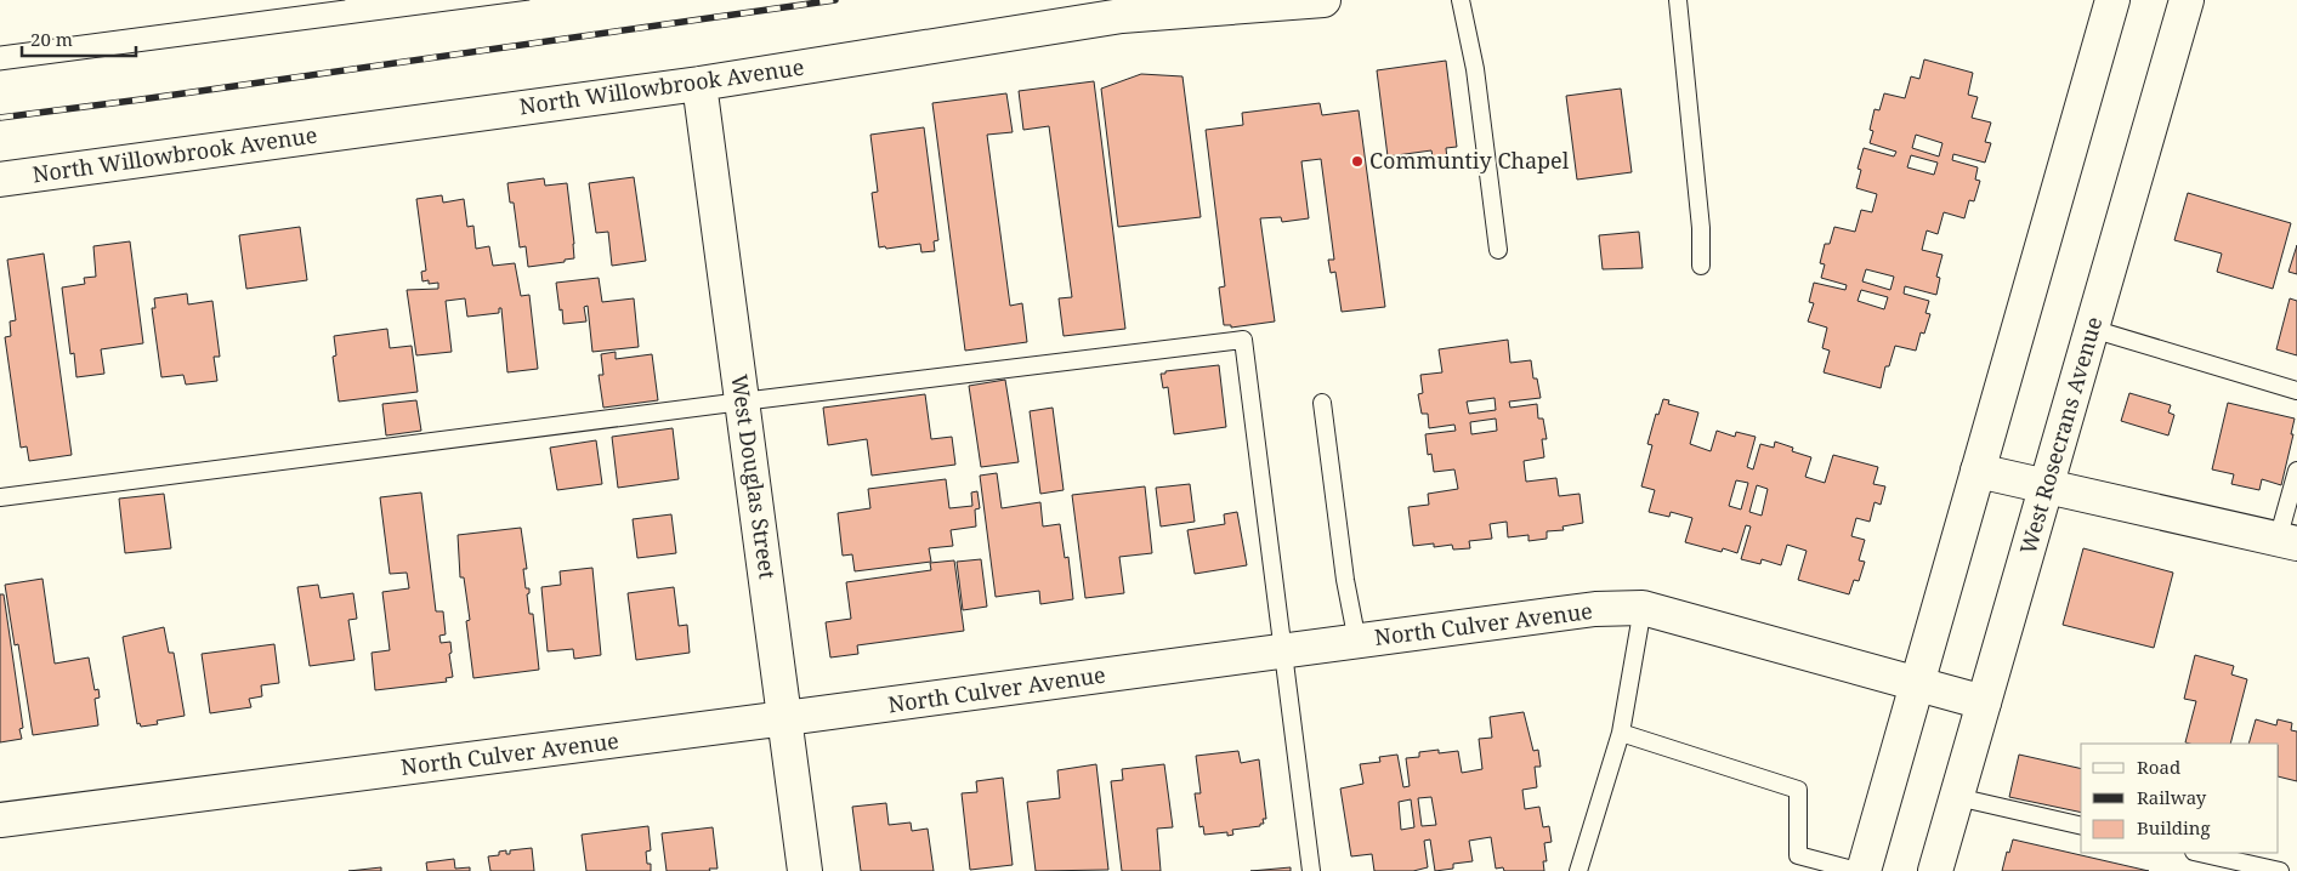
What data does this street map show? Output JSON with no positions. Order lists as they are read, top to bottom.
{
  "streets": {
    "street": [
      "North Willowbrook Avenue",
      "West Rosecrans Avenue",
      "West Douglas Street",
      "North Culver Avenue"
    ]
  },
  "crossings": [
    ["North Willowbrook Avenue", "West Douglas Street"],
    ["West Rosecrans Avenue", "North Culver Avenue"],
    ["West Douglas Street", "North Culver Avenue"]
  ],
  "places": ["Communtiy Chapel"],
  "legend": ["Road", "Railway", "Building"],
  "scale_bar": "20 m"
}
